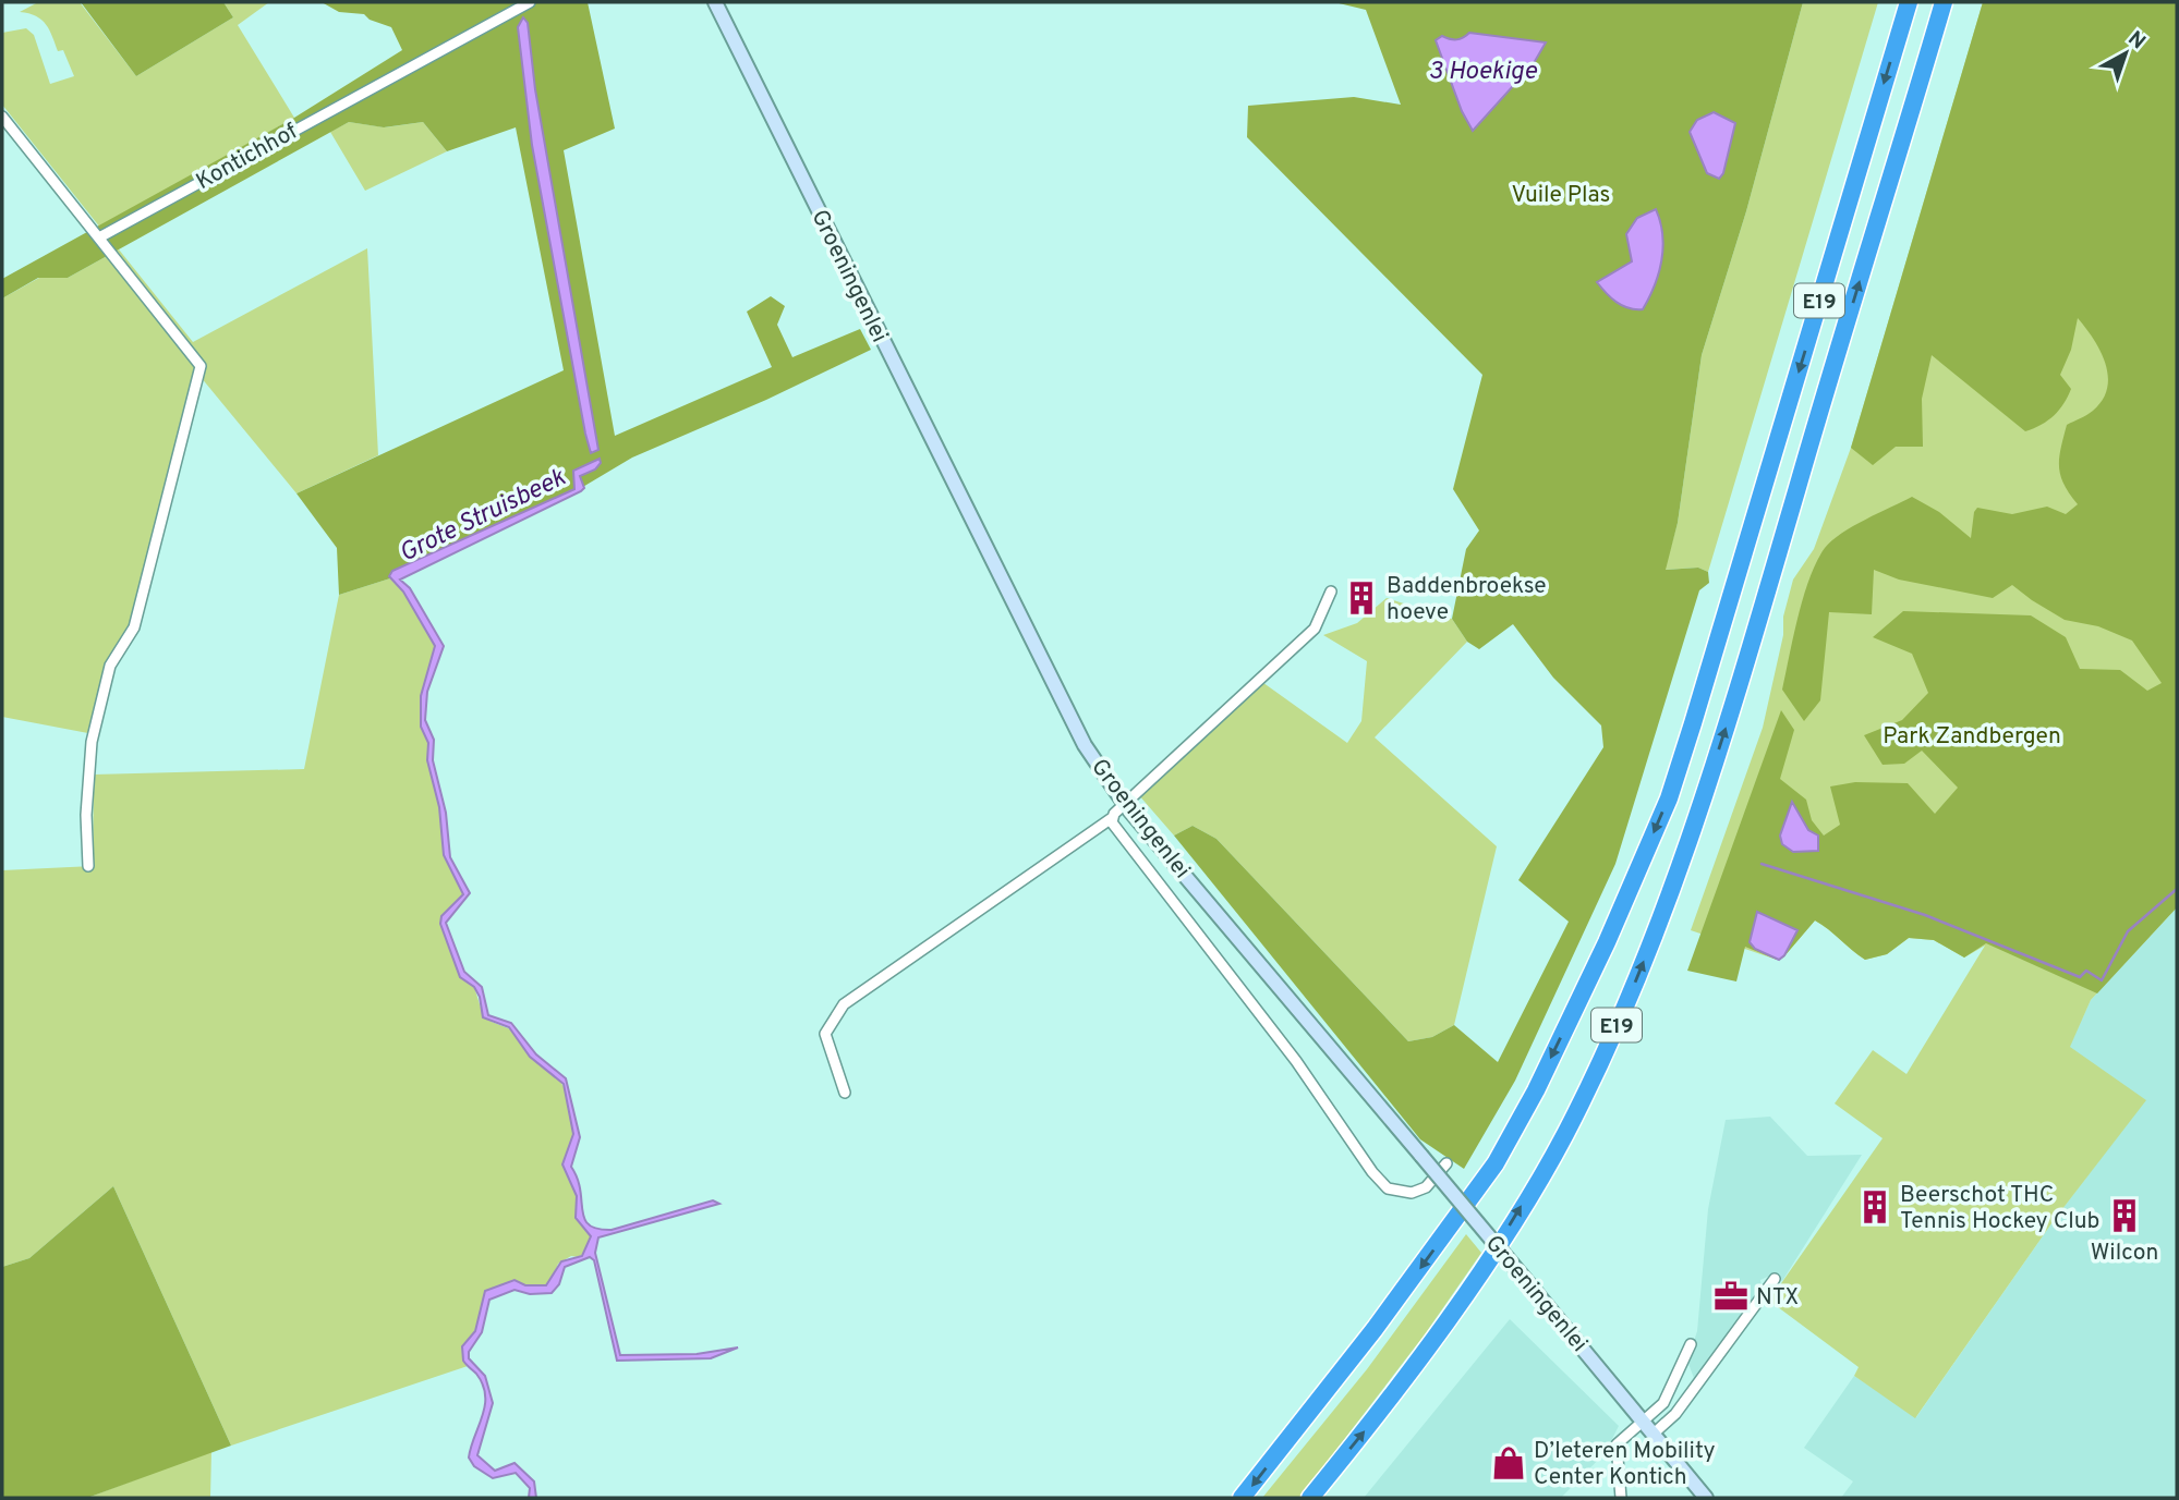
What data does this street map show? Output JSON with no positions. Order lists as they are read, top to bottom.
{
  "streets": {
    "highway": ["E19"],
    "street": ["Kontichhof", "Groeningenlei"]
  },
  "water": ["3 Hoekige", "Grote Struisbeek"],
  "parks": ["Vuile Plas", "Park Zandbergen"],
  "places": {
    "building": ["Baddenbroekse hoeve", "Beerschot THC Tennis Hockey Club", "Wilcon"],
    "office": ["NTX"],
    "shop": ["D’Ieteren Mobility Center Kontich"]
  },
  "north": "top right"
}
